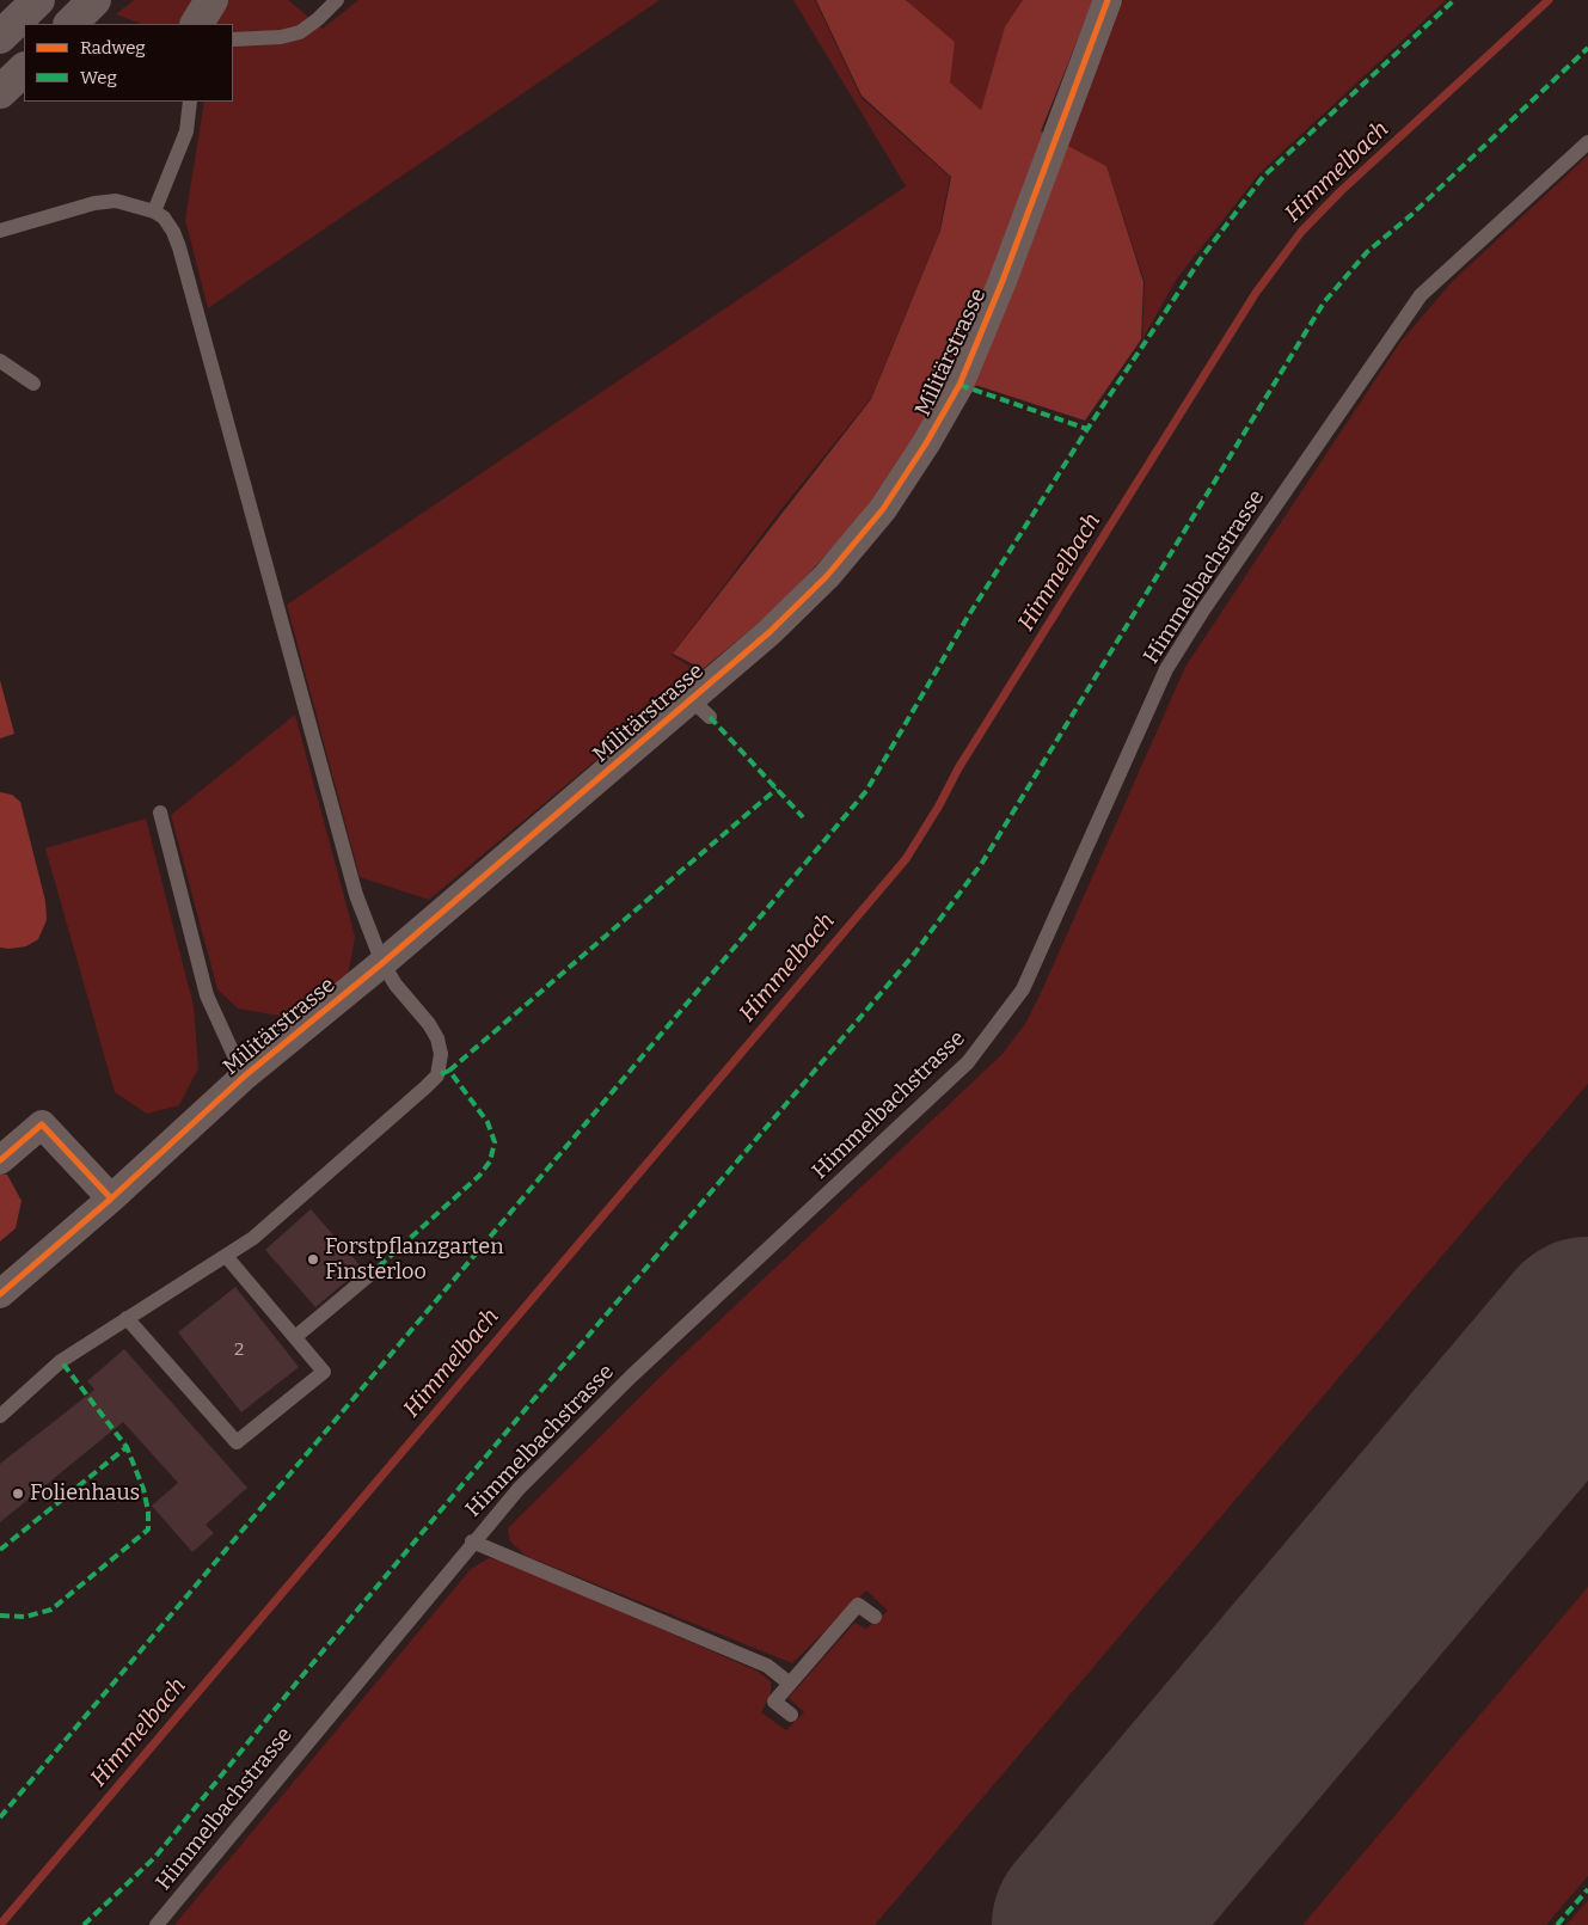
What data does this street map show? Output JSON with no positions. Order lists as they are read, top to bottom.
{
  "streets": {
    "street": ["Militärstrasse"],
    "lane": ["Himmelbachstrasse"]
  },
  "water": ["Himmelbach"],
  "places": ["Forstpflanzgarten Finsterloo", "Folienhaus"],
  "house_numbers": ["2"],
  "legend": ["Radweg", "Weg"]
}
